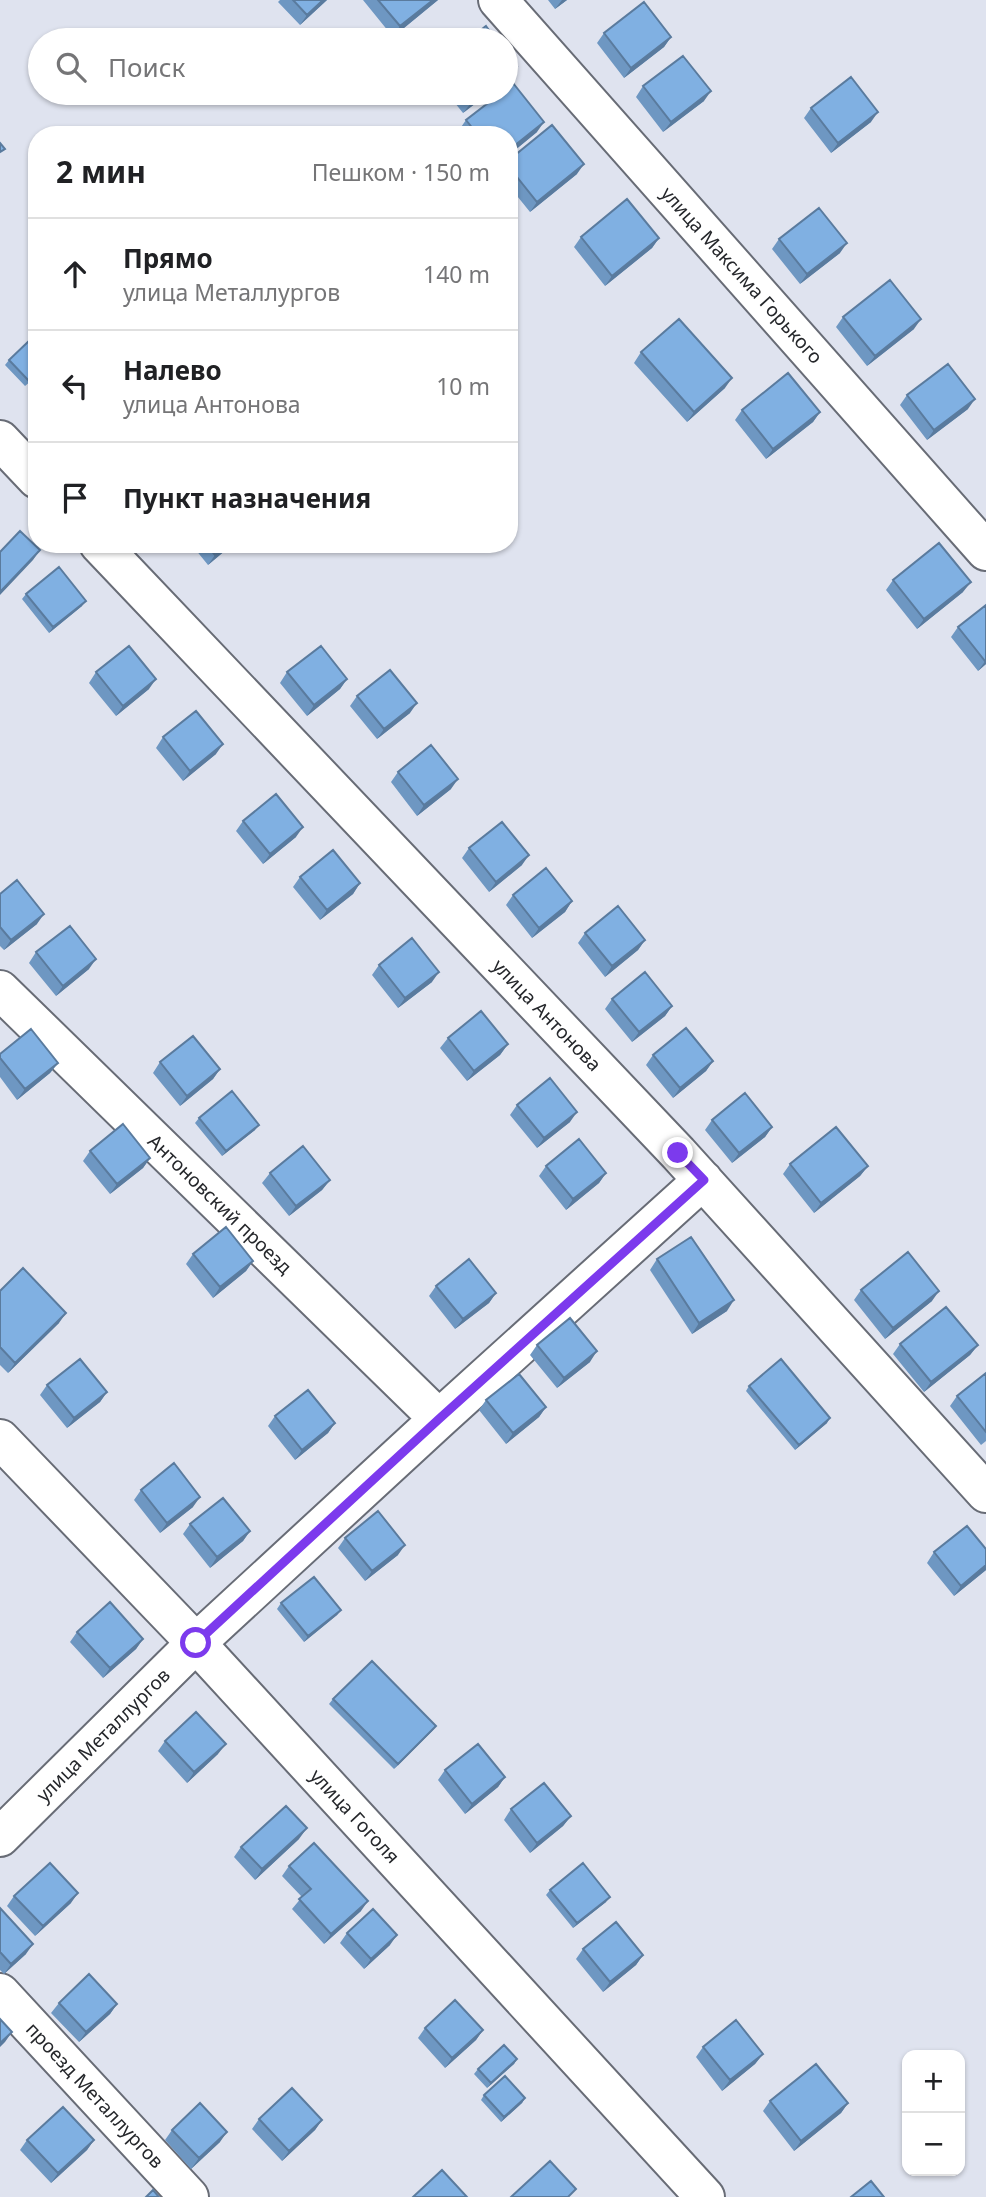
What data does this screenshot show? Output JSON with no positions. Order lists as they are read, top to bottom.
{
  "streets": {
    "street": [
      "улица Максима Горького",
      "улица Антонова",
      "Антоновский проезд",
      "улица Металлургов",
      "улица Гоголя",
      "проезд Металлургов"
    ]
  },
  "crossings": [
    ["улица Антонова", "улица Металлургов"],
    ["Антоновский проезд", "улица Металлургов"],
    ["улица Металлургов", "улица Гоголя"]
  ],
  "page": {
    "search": "Поиск",
    "heading": ["2 мин", "Пешком · 150 m"],
    "list": [
      ["Прямо", "улица Металлургов", "140 m"],
      ["Налево", "улица Антонова", "10 m"],
      "Пункт назначения"
    ],
    "map_buttons": ["+", "−"]
  }
}
